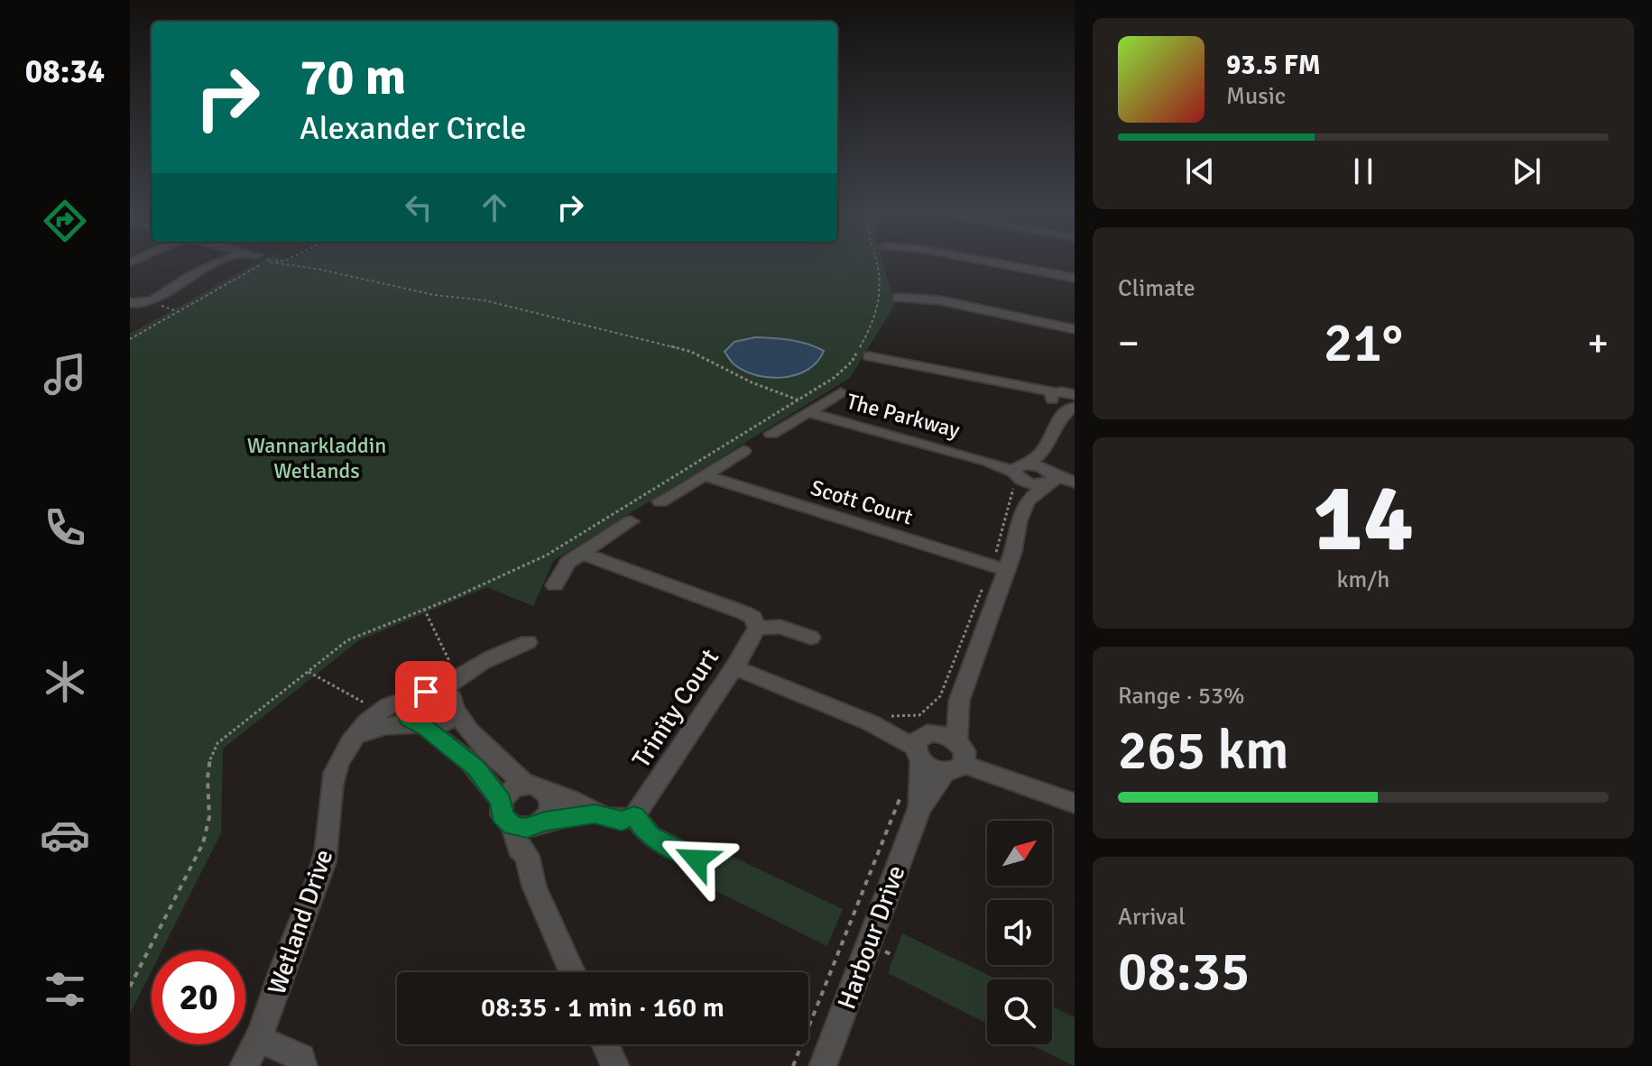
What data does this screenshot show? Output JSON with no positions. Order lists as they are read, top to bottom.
{
  "streets": {
    "street": [
      "The Parkway",
      "Scott Court",
      "Trinity Court",
      "Wetland Drive",
      "Harbour Drive"
    ]
  },
  "parks": ["Wannarkladdin Wetlands"],
  "north": "top right",
  "page": {
    "tabs": "08:34",
    "turn": ["70 m", "Alexander Circle"],
    "song": ["93.5 FM", "Music"],
    "tile": [
      "Climate",
      ["14", "km/h"],
      ["Range · 53%", "265 km"],
      ["Arrival", "08:35"]
    ],
    "heat": ["−", "21°", "+"],
    "limit": "20",
    "trip": "08:35 · 1 min · 160 m"
  }
}
